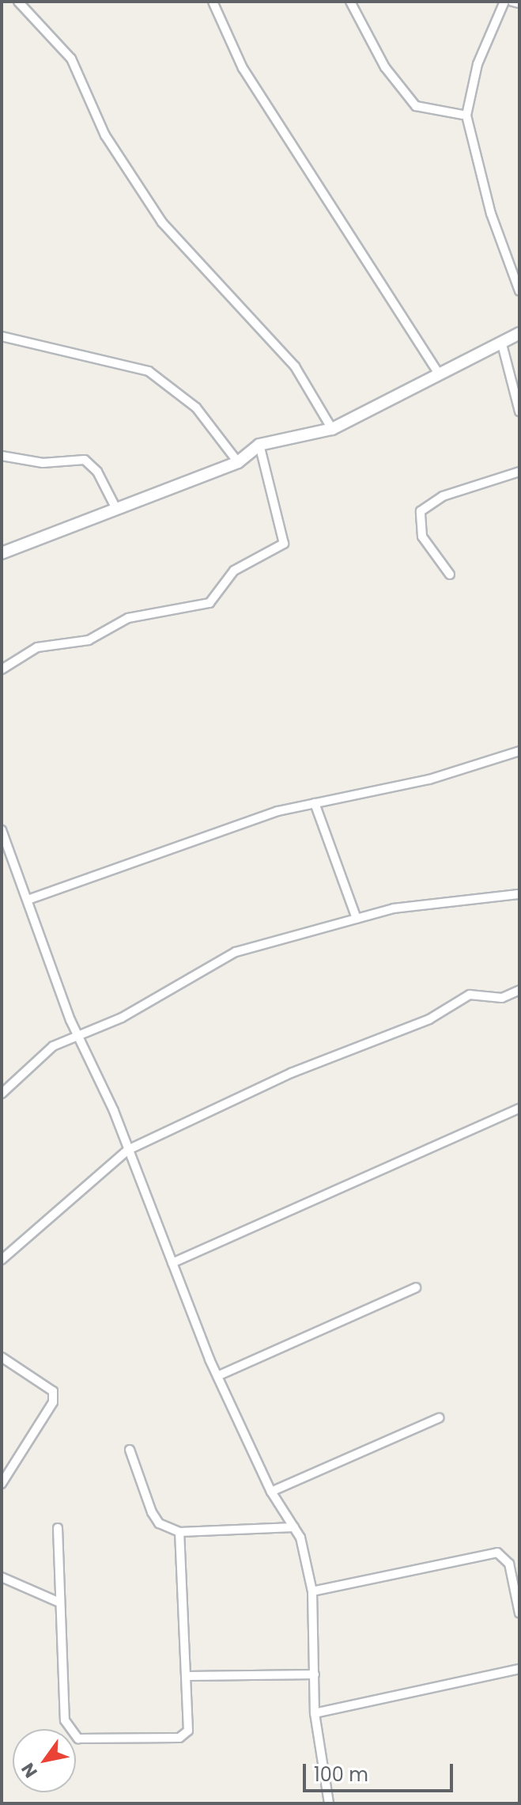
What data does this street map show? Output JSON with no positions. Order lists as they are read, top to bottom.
{
  "scale_bar": "100 m",
  "north": "bottom left"
}
